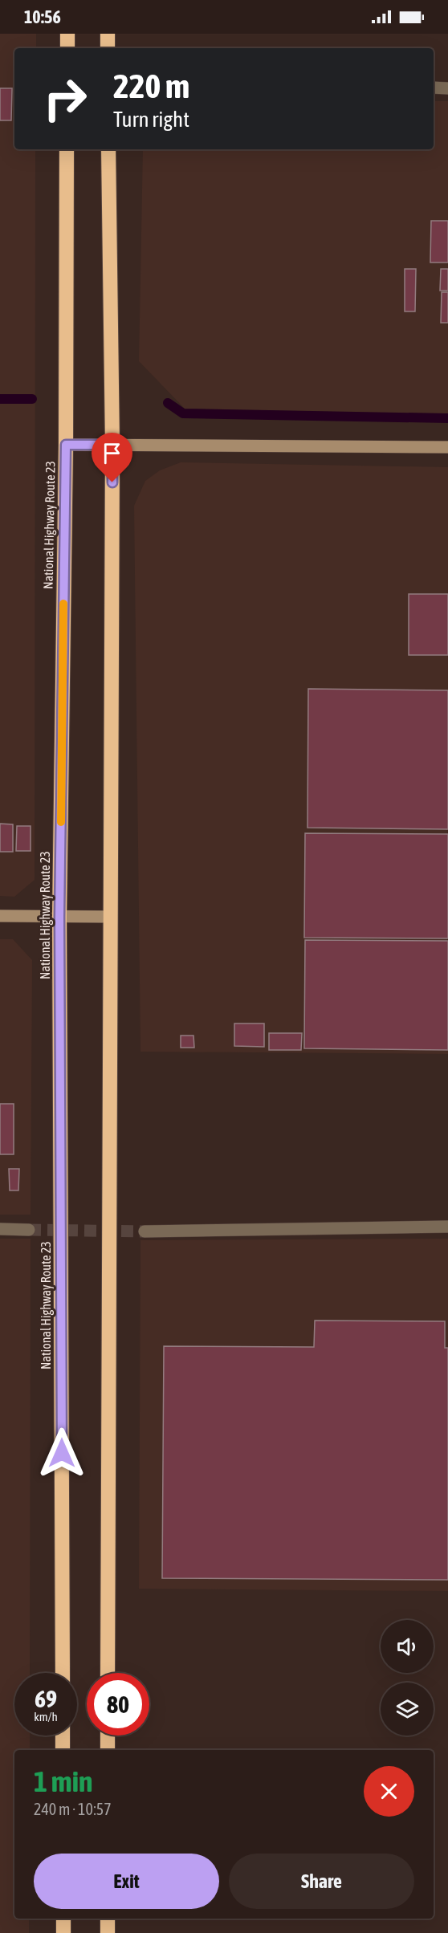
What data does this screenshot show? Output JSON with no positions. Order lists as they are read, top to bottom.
{
  "streets": {
    "highway": ["National Highway Route 23"]
  },
  "page": {
    "status": "10:56",
    "turn": ["220 m", "Turn right"],
    "speed": "69 km/h",
    "limit": "80",
    "heading": ["1 min", "240 m · 10:57"],
    "buttons": ["Exit", "Share"]
  }
}
